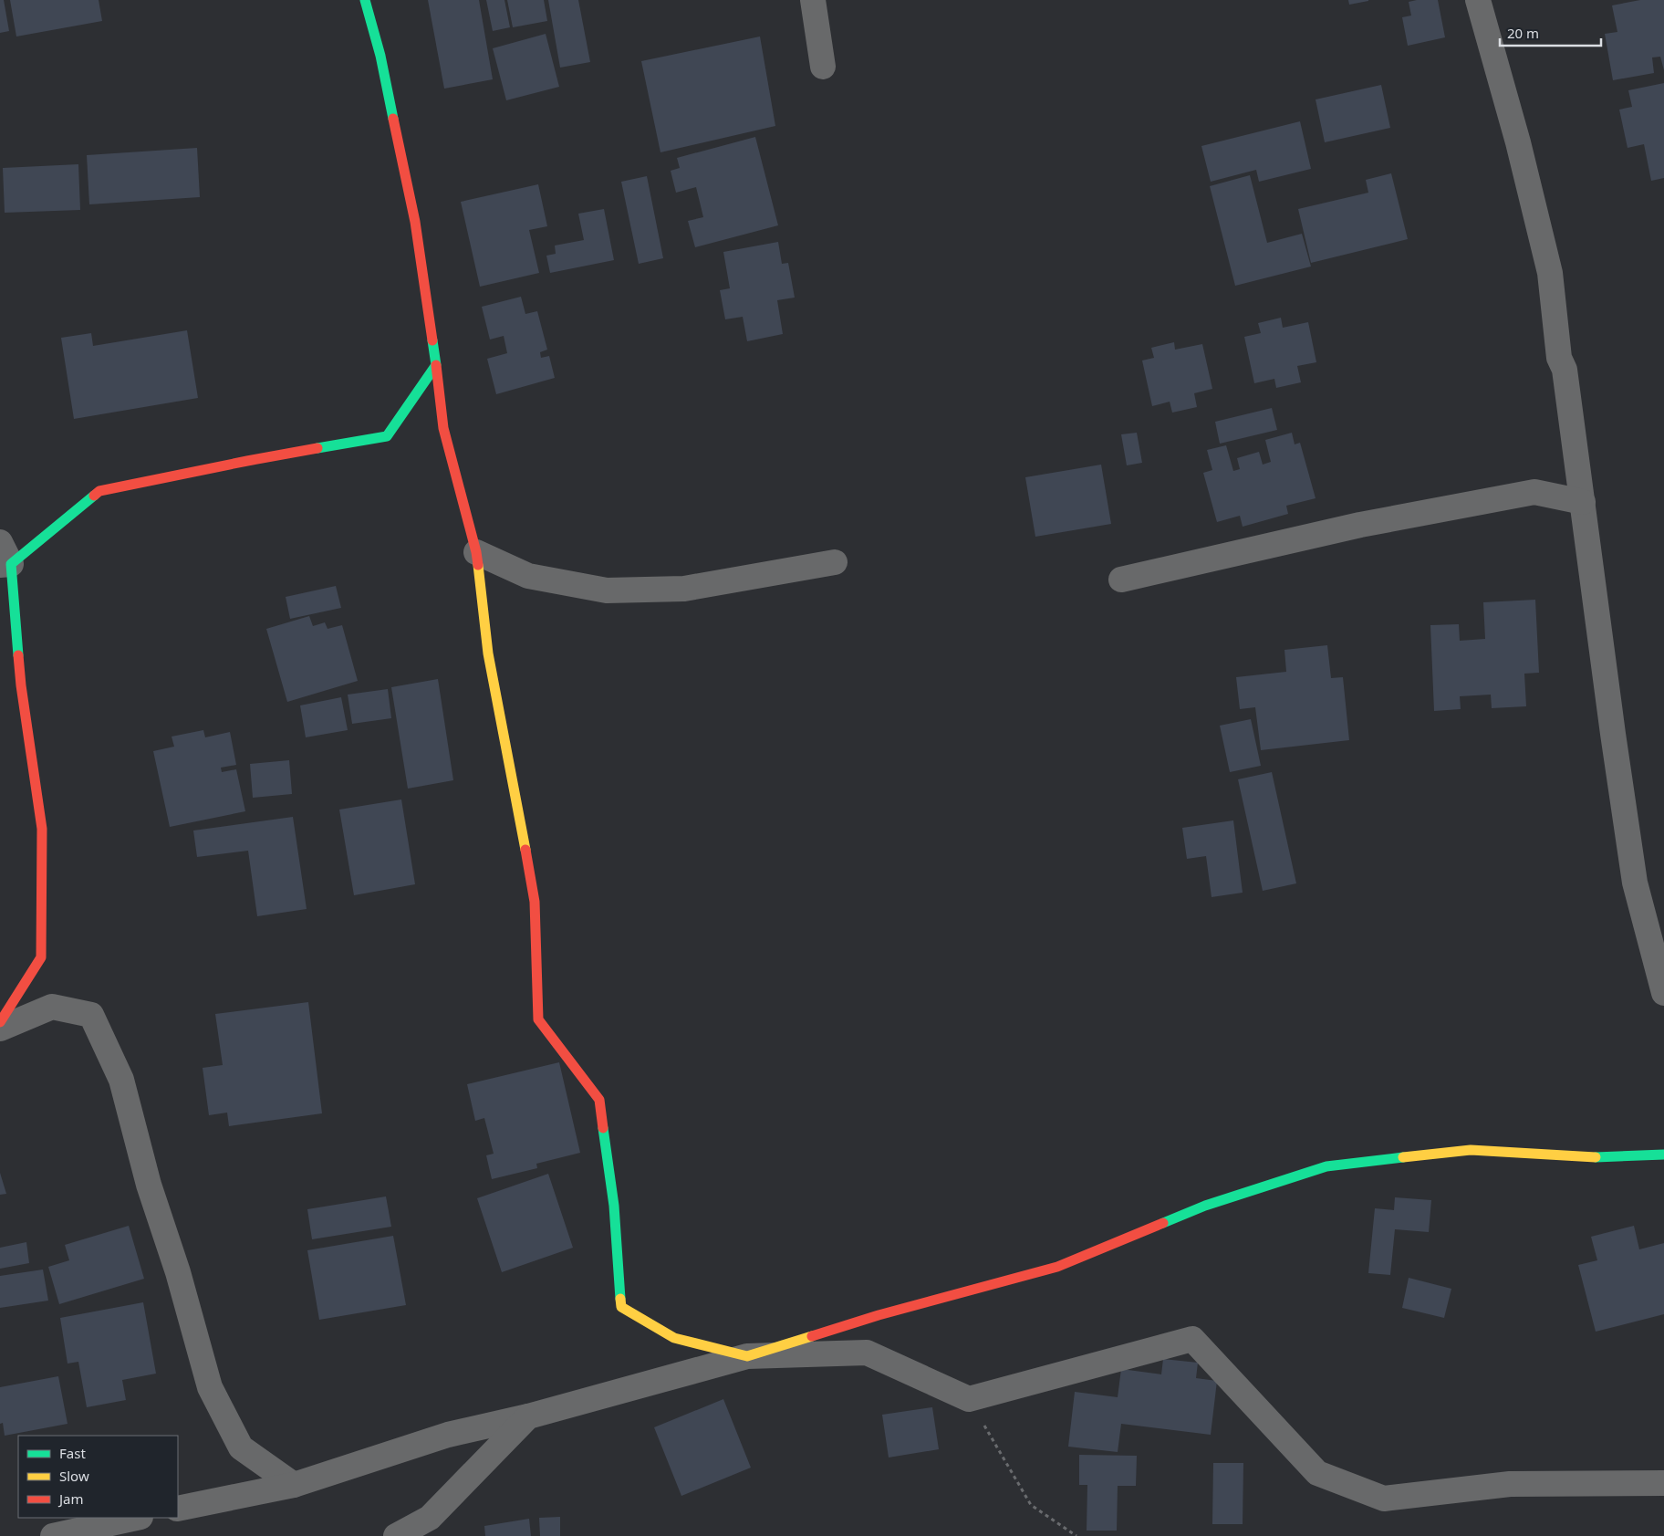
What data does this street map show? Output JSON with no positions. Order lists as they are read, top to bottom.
{
  "legend": ["Fast", "Slow", "Jam"],
  "scale_bar": "20 m"
}
